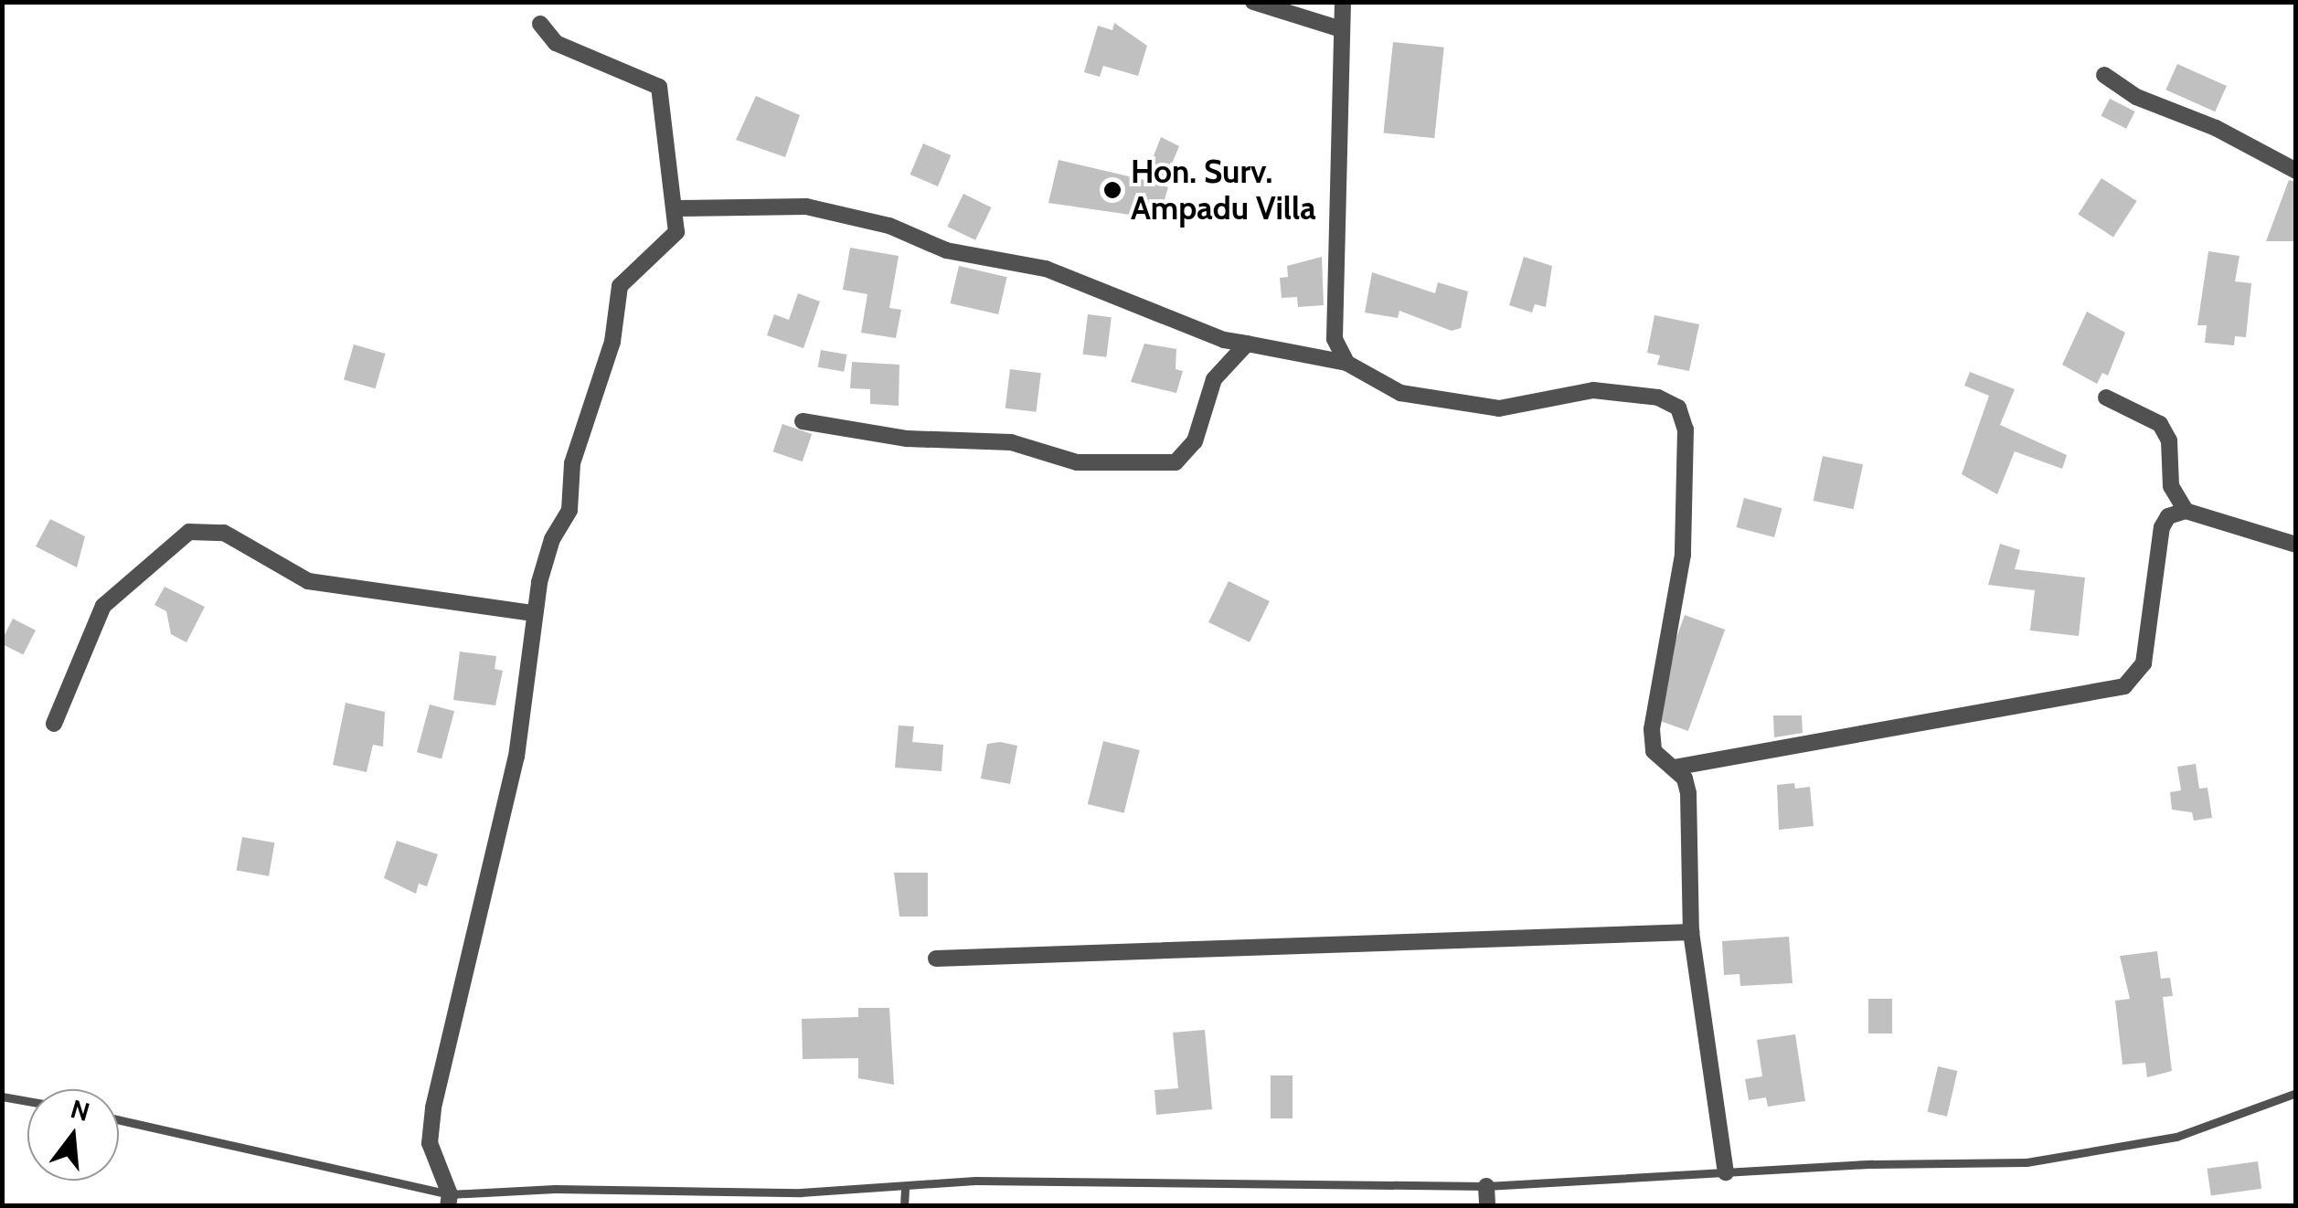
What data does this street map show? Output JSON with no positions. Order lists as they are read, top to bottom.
{
  "places": ["Hon. Surv. Ampadu Villa"],
  "north": "top"
}
